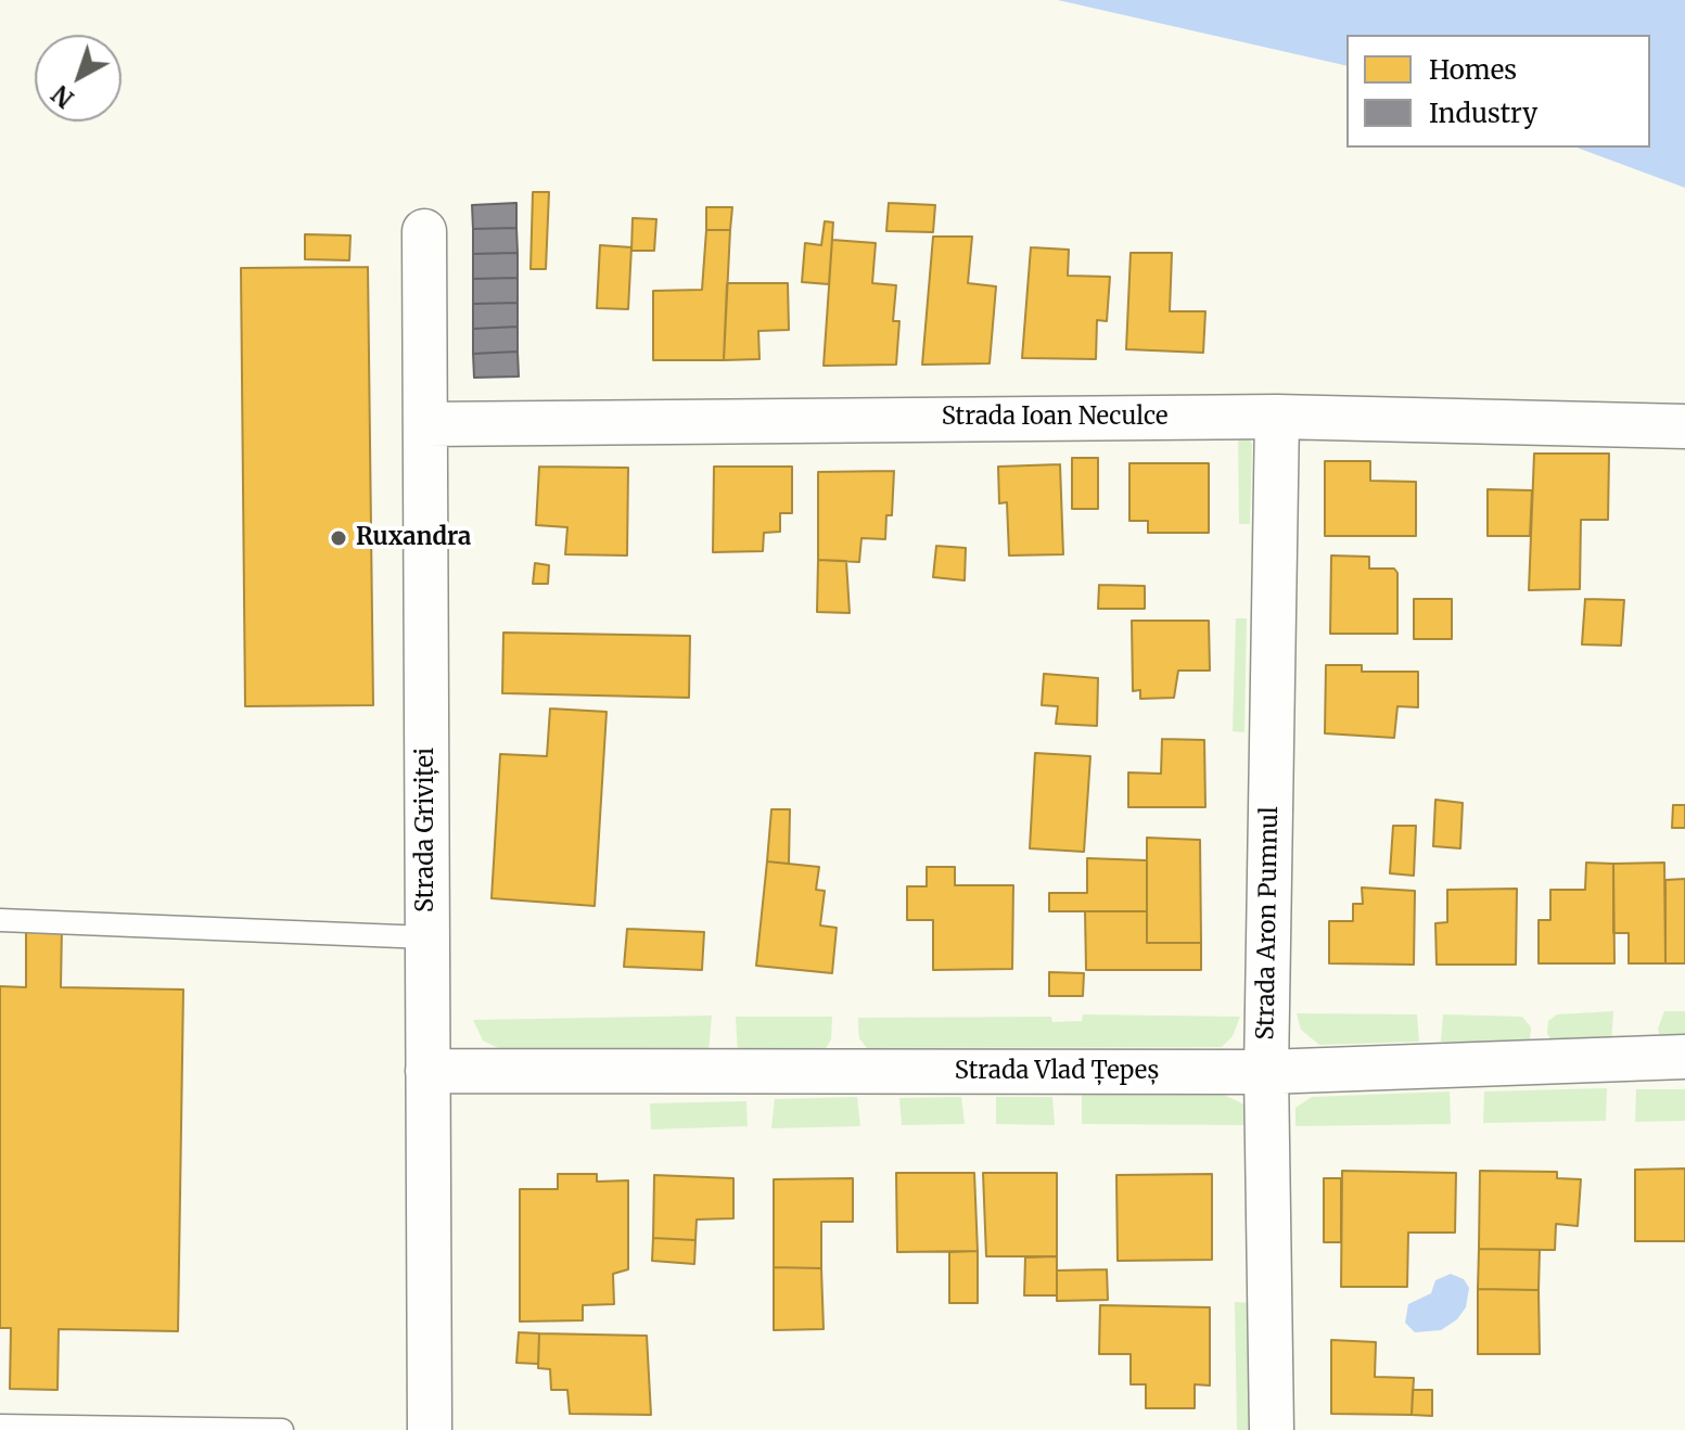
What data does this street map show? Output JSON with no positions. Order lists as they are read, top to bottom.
{
  "streets": {
    "street": [
      "Strada Ioan Neculce",
      "Strada Griviței",
      "Strada Aron Pumnul",
      "Strada Vlad Țepeș"
    ]
  },
  "crossings": [
    ["Strada Ioan Neculce", "Strada Griviței"],
    ["Strada Ioan Neculce", "Strada Aron Pumnul"],
    ["Strada Griviței", "Strada Vlad Țepeș"],
    ["Strada Aron Pumnul", "Strada Vlad Țepeș"]
  ],
  "places": ["Ruxandra"],
  "legend": ["Homes", "Industry"],
  "north": "bottom left"
}
